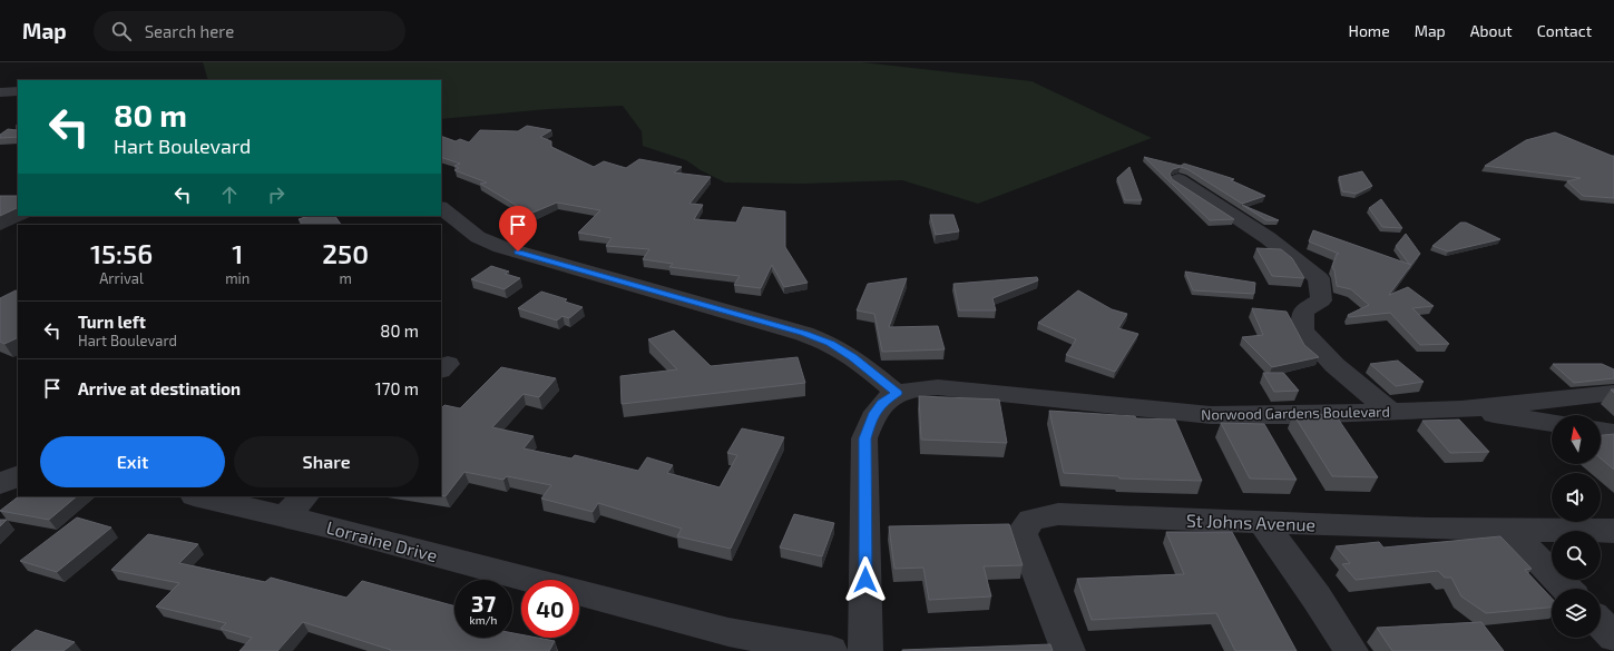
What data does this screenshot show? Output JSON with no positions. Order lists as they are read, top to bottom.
{
  "streets": {
    "street": ["Norwood Gardens Boulevard", "St Johns Avenue", "Lorraine Drive"]
  },
  "north": "top",
  "page": {
    "header": "Map",
    "search": "Search here",
    "nav": [
      "Home",
      "Map",
      "About",
      "Contact"
    ],
    "turn": ["80 m", "Hart Boulevard"],
    "eta": [
      "15:56",
      "Arrival",
      "1",
      "min",
      "250",
      "m"
    ],
    "list": [
      {
        "name": "Turn left",
        "note": "Hart Boulevard",
        "value": "80 m"
      },
      {
        "name": "Arrive at destination",
        "value": "170 m"
      }
    ],
    "buttons": ["Exit", "Share"],
    "speed": "37 km/h",
    "limit": "40"
  }
}
